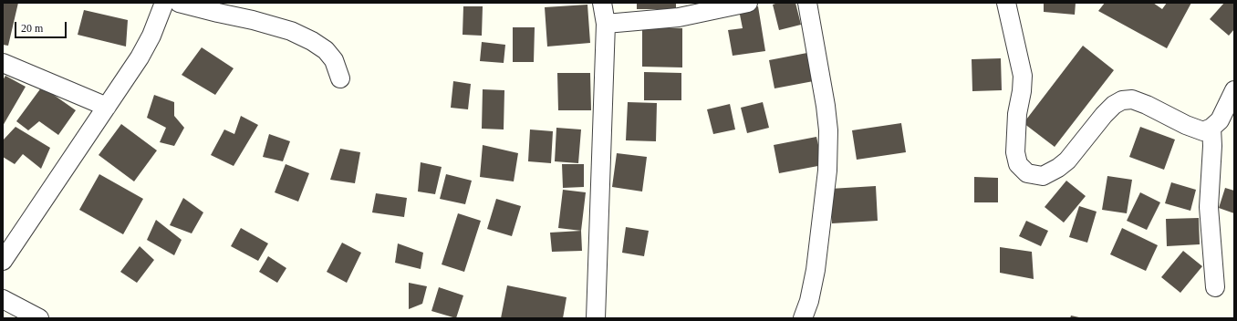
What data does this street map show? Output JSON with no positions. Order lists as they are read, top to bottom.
{
  "scale_bar": "20 m"
}
